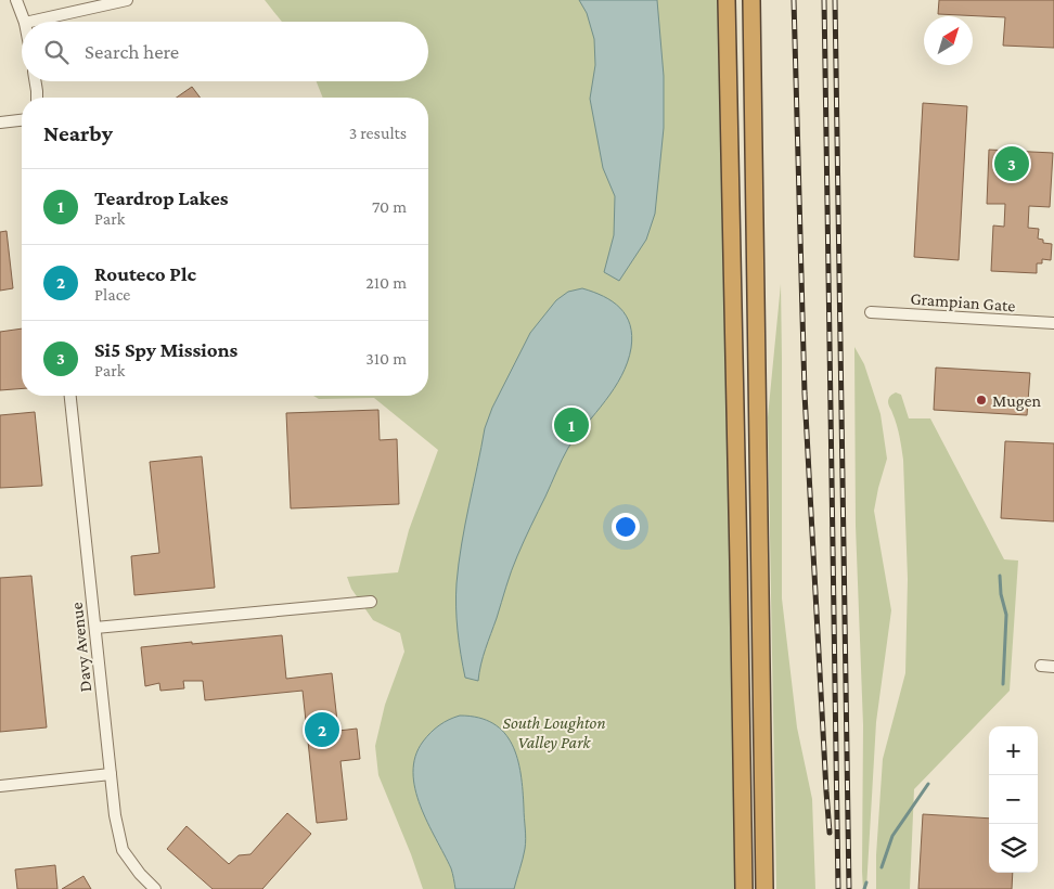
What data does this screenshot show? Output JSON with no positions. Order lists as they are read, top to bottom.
{
  "streets": {
    "street": ["Grampian Gate", "Davy Avenue"]
  },
  "parks": ["South Loughton Valley Park"],
  "places": ["Mugen"],
  "north": "top right",
  "page": {
    "search": "Search here",
    "heading": ["Nearby", "3 results"],
    "pins": ["3", "1", "2"],
    "list": [
      {
        "mark": "1",
        "name": "Teardrop Lakes",
        "note": "Park",
        "value": "70 m"
      },
      {
        "mark": "2",
        "name": "Routeco Plc",
        "note": "Place",
        "value": "210 m"
      },
      {
        "mark": "3",
        "name": "Si5 Spy Missions",
        "note": "Park",
        "value": "310 m"
      }
    ],
    "map_buttons": ["+", "−"]
  }
}
